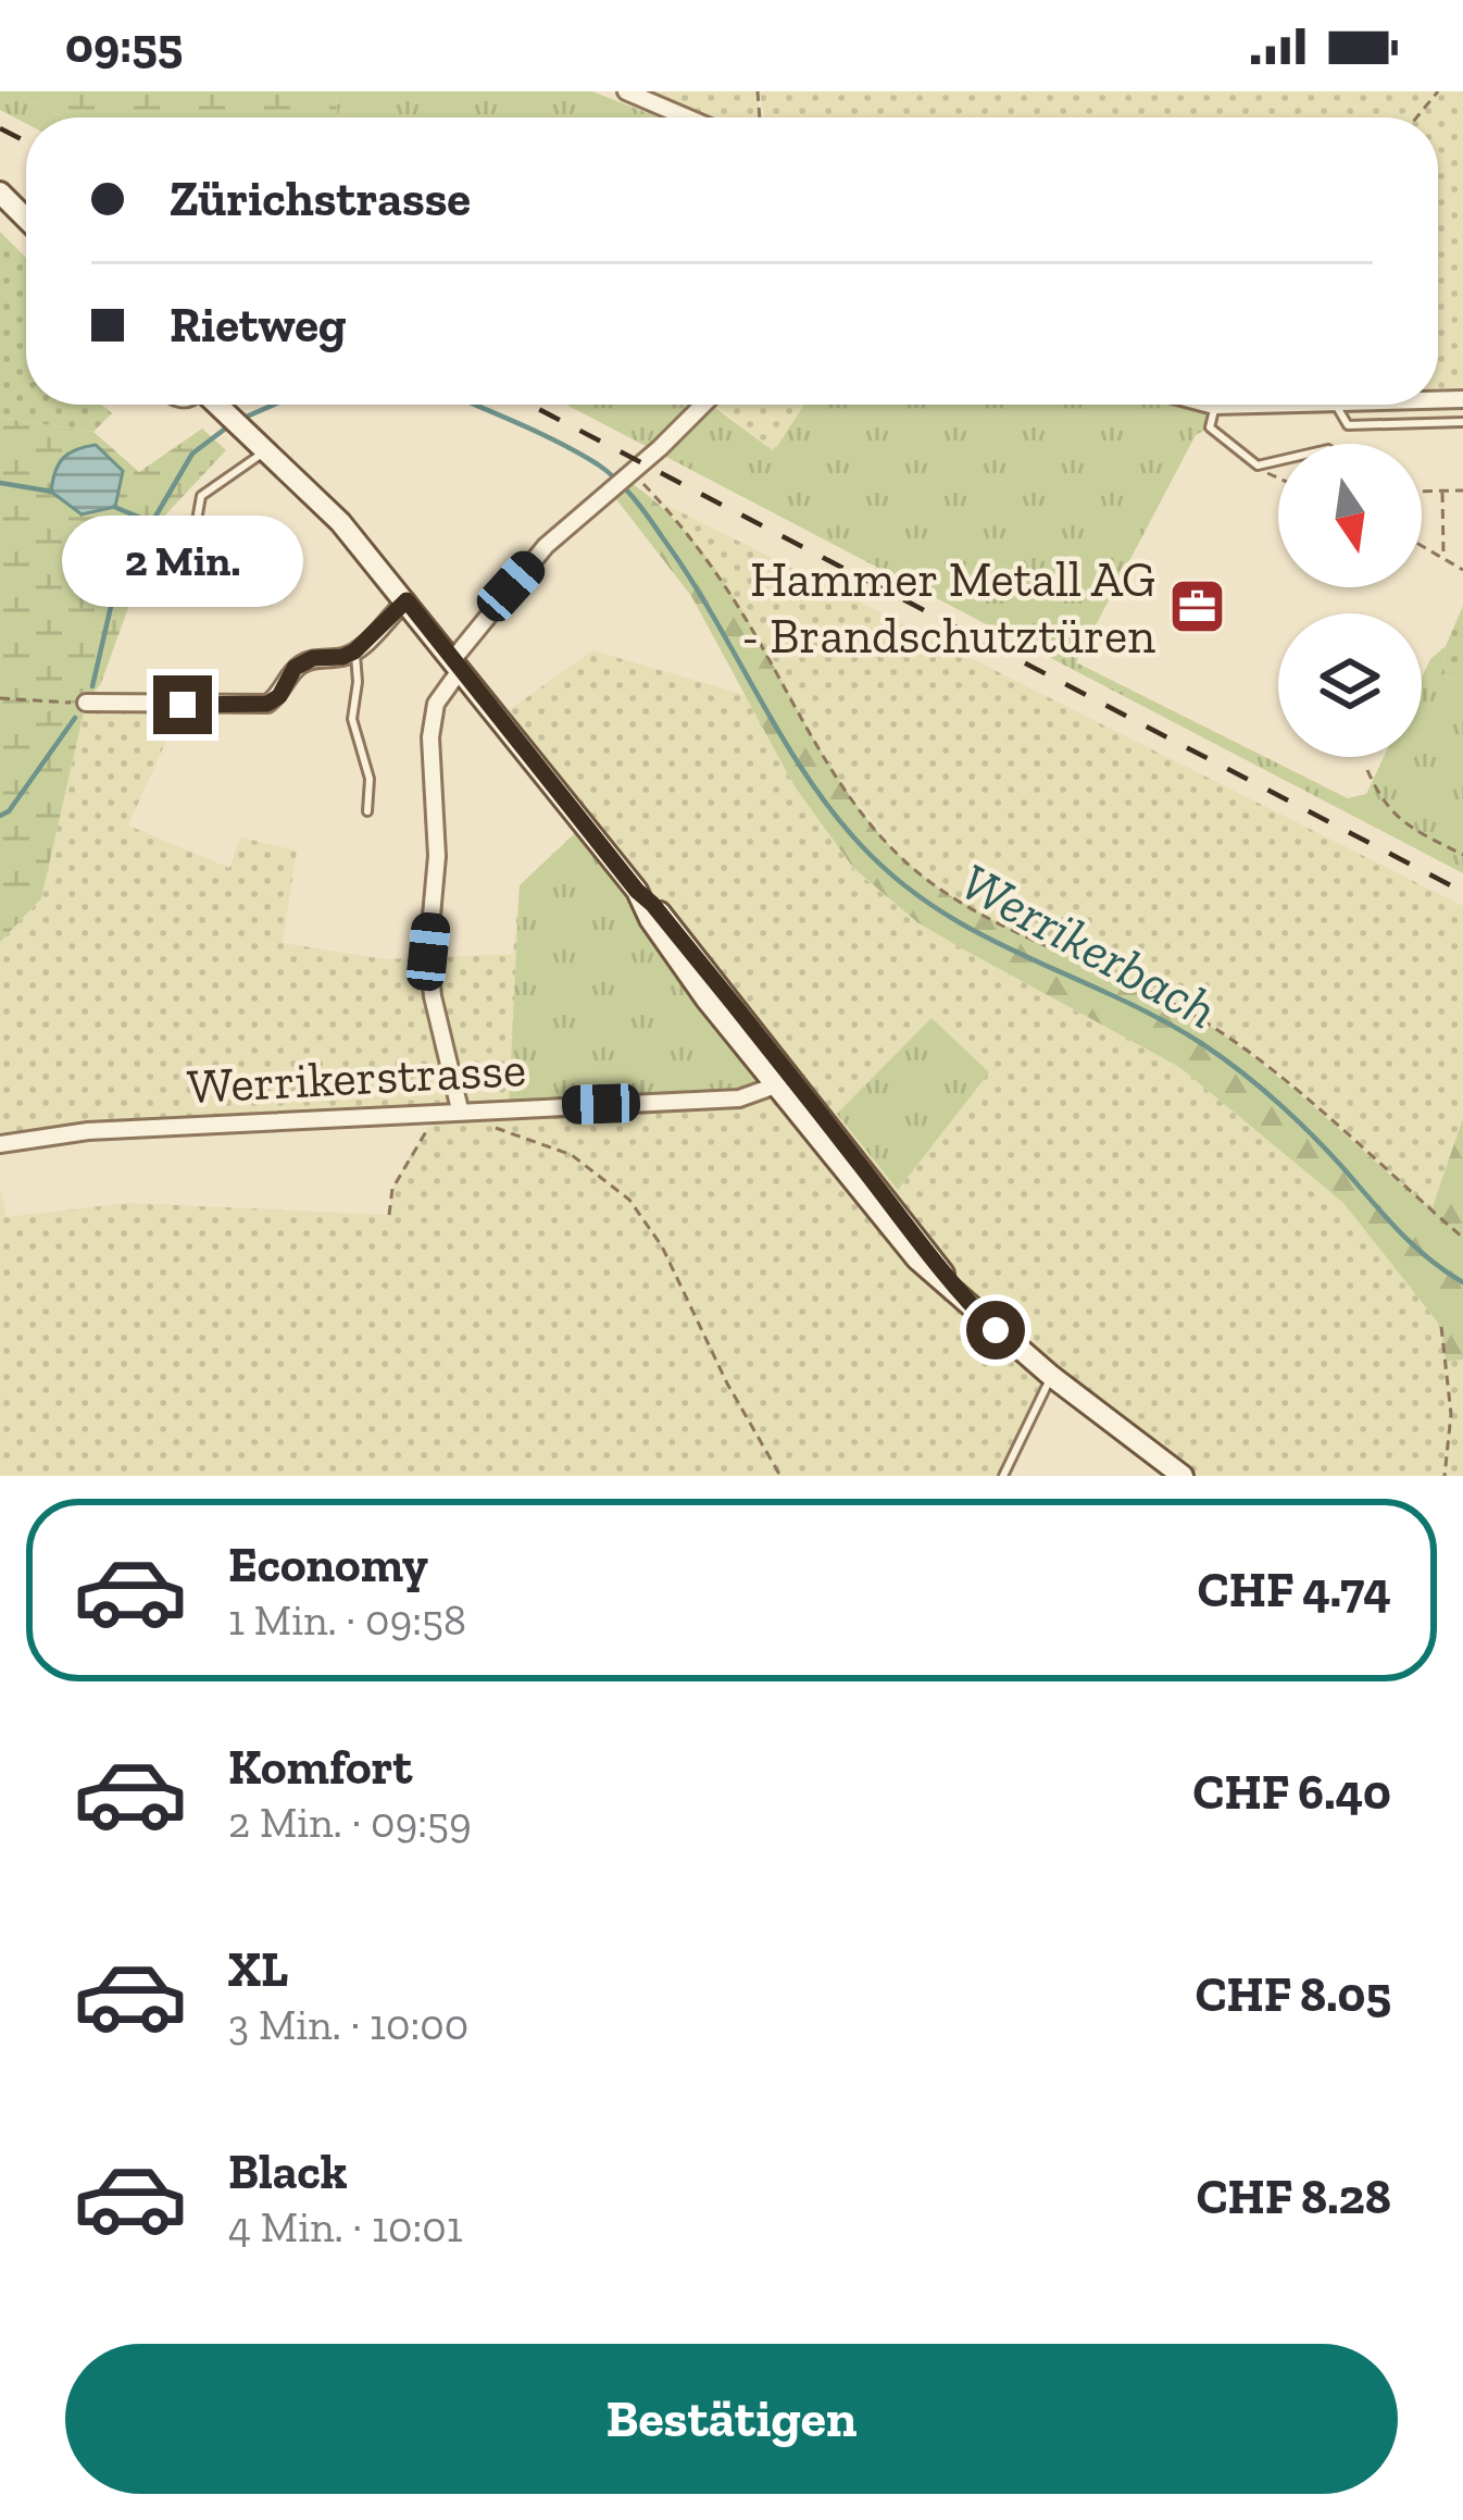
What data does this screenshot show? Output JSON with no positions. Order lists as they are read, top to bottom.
{
  "streets": {
    "street": ["Werrikerstrasse"]
  },
  "water": ["Werrikerbach"],
  "places": {
    "office": ["Hammer Metall AG - Brandschutztüren"]
  },
  "north": "bottom",
  "page": {
    "status": "09:55",
    "banner": ["Zürichstrasse", "Rietweg"],
    "bubble": "2 Min.",
    "list": [
      {
        "name": "Economy",
        "note": "1 Min. · 09:58",
        "value": "CHF 4.74"
      },
      {
        "name": "Komfort",
        "note": "2 Min. · 09:59",
        "value": "CHF 6.40"
      },
      {
        "name": "XL",
        "note": "3 Min. · 10:00",
        "value": "CHF 8.05"
      },
      {
        "name": "Black",
        "note": "4 Min. · 10:01",
        "value": "CHF 8.28"
      }
    ],
    "buttons": "Bestätigen"
  }
}
